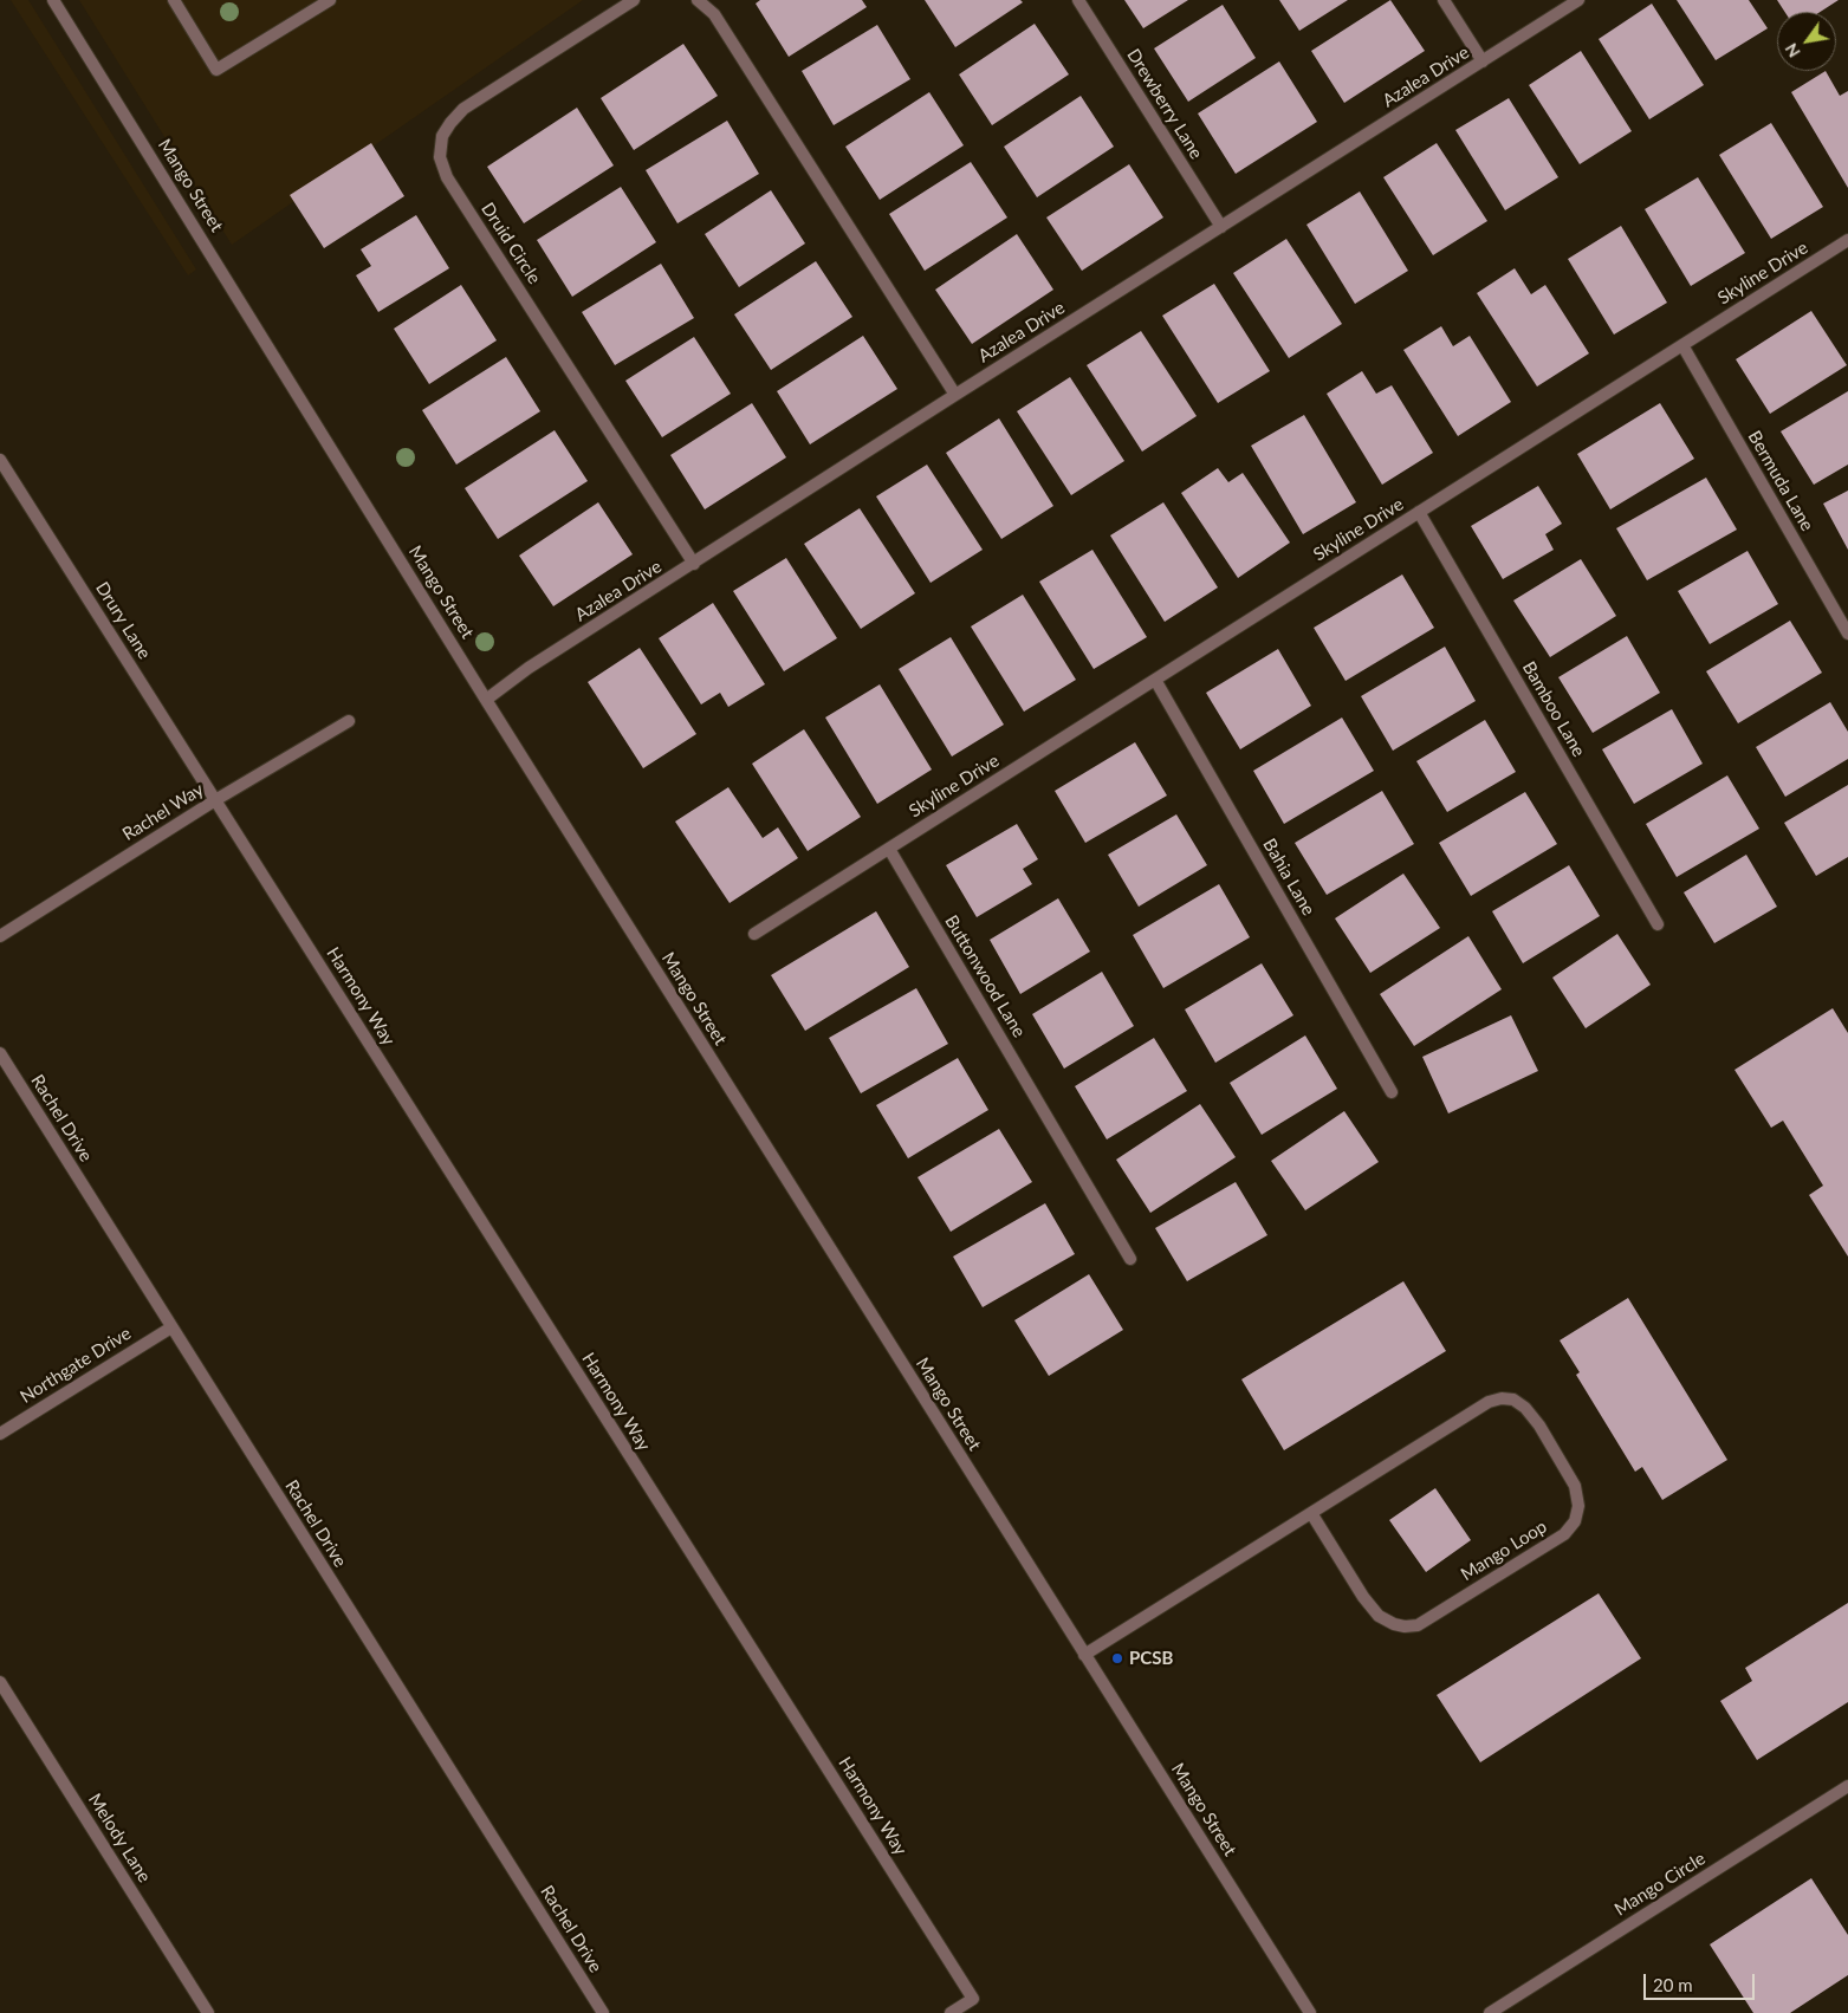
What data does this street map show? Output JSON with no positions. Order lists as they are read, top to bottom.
{
  "streets": {
    "street": [
      "Azalea Drive",
      "Drewberry Lane",
      "Mango Street",
      "Druid Circle",
      "Skyline Drive",
      "Bermuda Lane",
      "Drury Lane",
      "Bamboo Lane",
      "Rachel Way",
      "Bahia Lane",
      "Buttonwood Lane",
      "Harmony Way",
      "Rachel Drive",
      "Northgate Drive",
      "Mango Loop",
      "Melody Lane",
      "Mango Circle"
    ]
  },
  "crossings": [
    ["Azalea Drive", "Drewberry Lane"],
    ["Azalea Drive", "Mango Street"],
    ["Azalea Drive", "Druid Circle"],
    ["Mango Street", "Mango Loop"],
    ["Skyline Drive", "Bermuda Lane"],
    ["Skyline Drive", "Bamboo Lane"],
    ["Skyline Drive", "Bahia Lane"],
    ["Skyline Drive", "Buttonwood Lane"],
    ["Drury Lane", "Rachel Way"],
    ["Drury Lane", "Harmony Way"],
    ["Rachel Way", "Harmony Way"],
    ["Rachel Drive", "Northgate Drive"]
  ],
  "places": ["PCSB"],
  "scale_bar": "20 m",
  "north": "bottom left"
}
